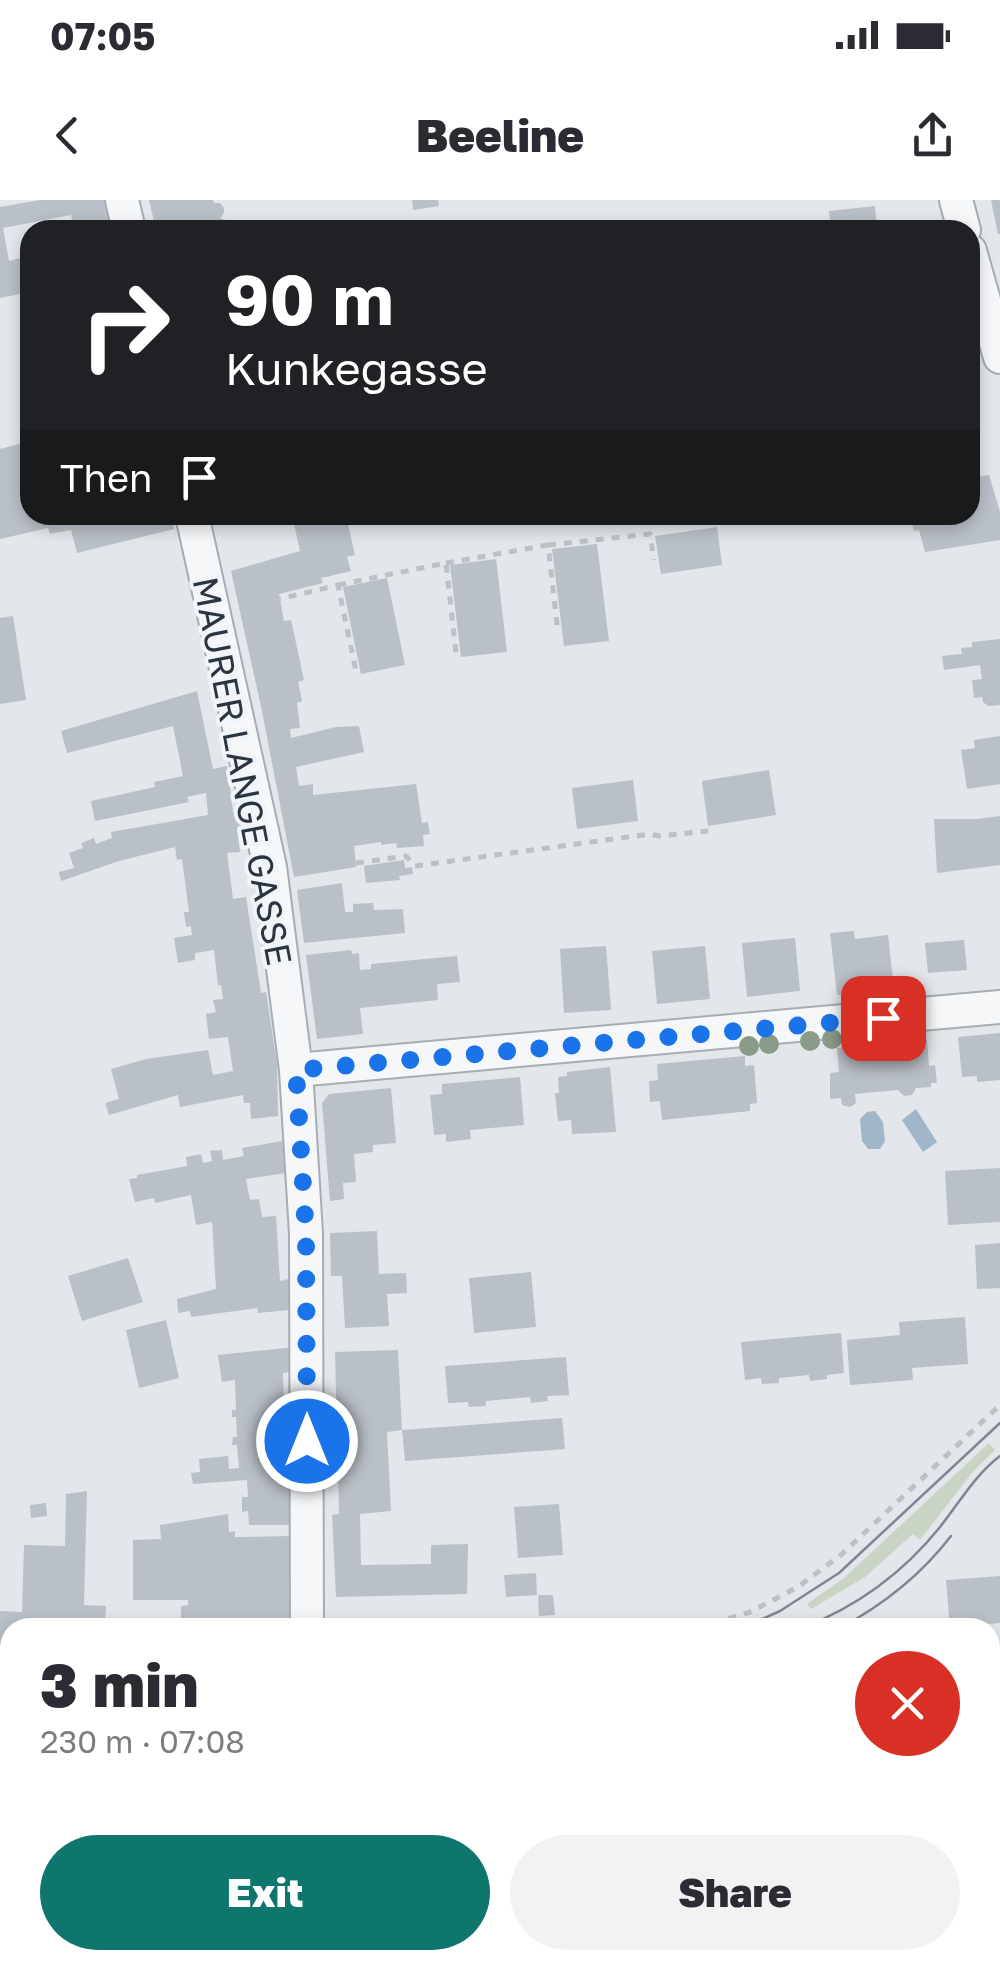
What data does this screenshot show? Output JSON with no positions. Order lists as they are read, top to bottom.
{
  "streets": {
    "street": ["MAURER LANGE GASSE"]
  },
  "page": {
    "status": "07:05",
    "header": "Beeline",
    "turn": ["90 m", "Kunkegasse"],
    "then": "Then",
    "heading": ["3 min", "230 m · 07:08"],
    "buttons": ["Exit", "Share"]
  }
}
